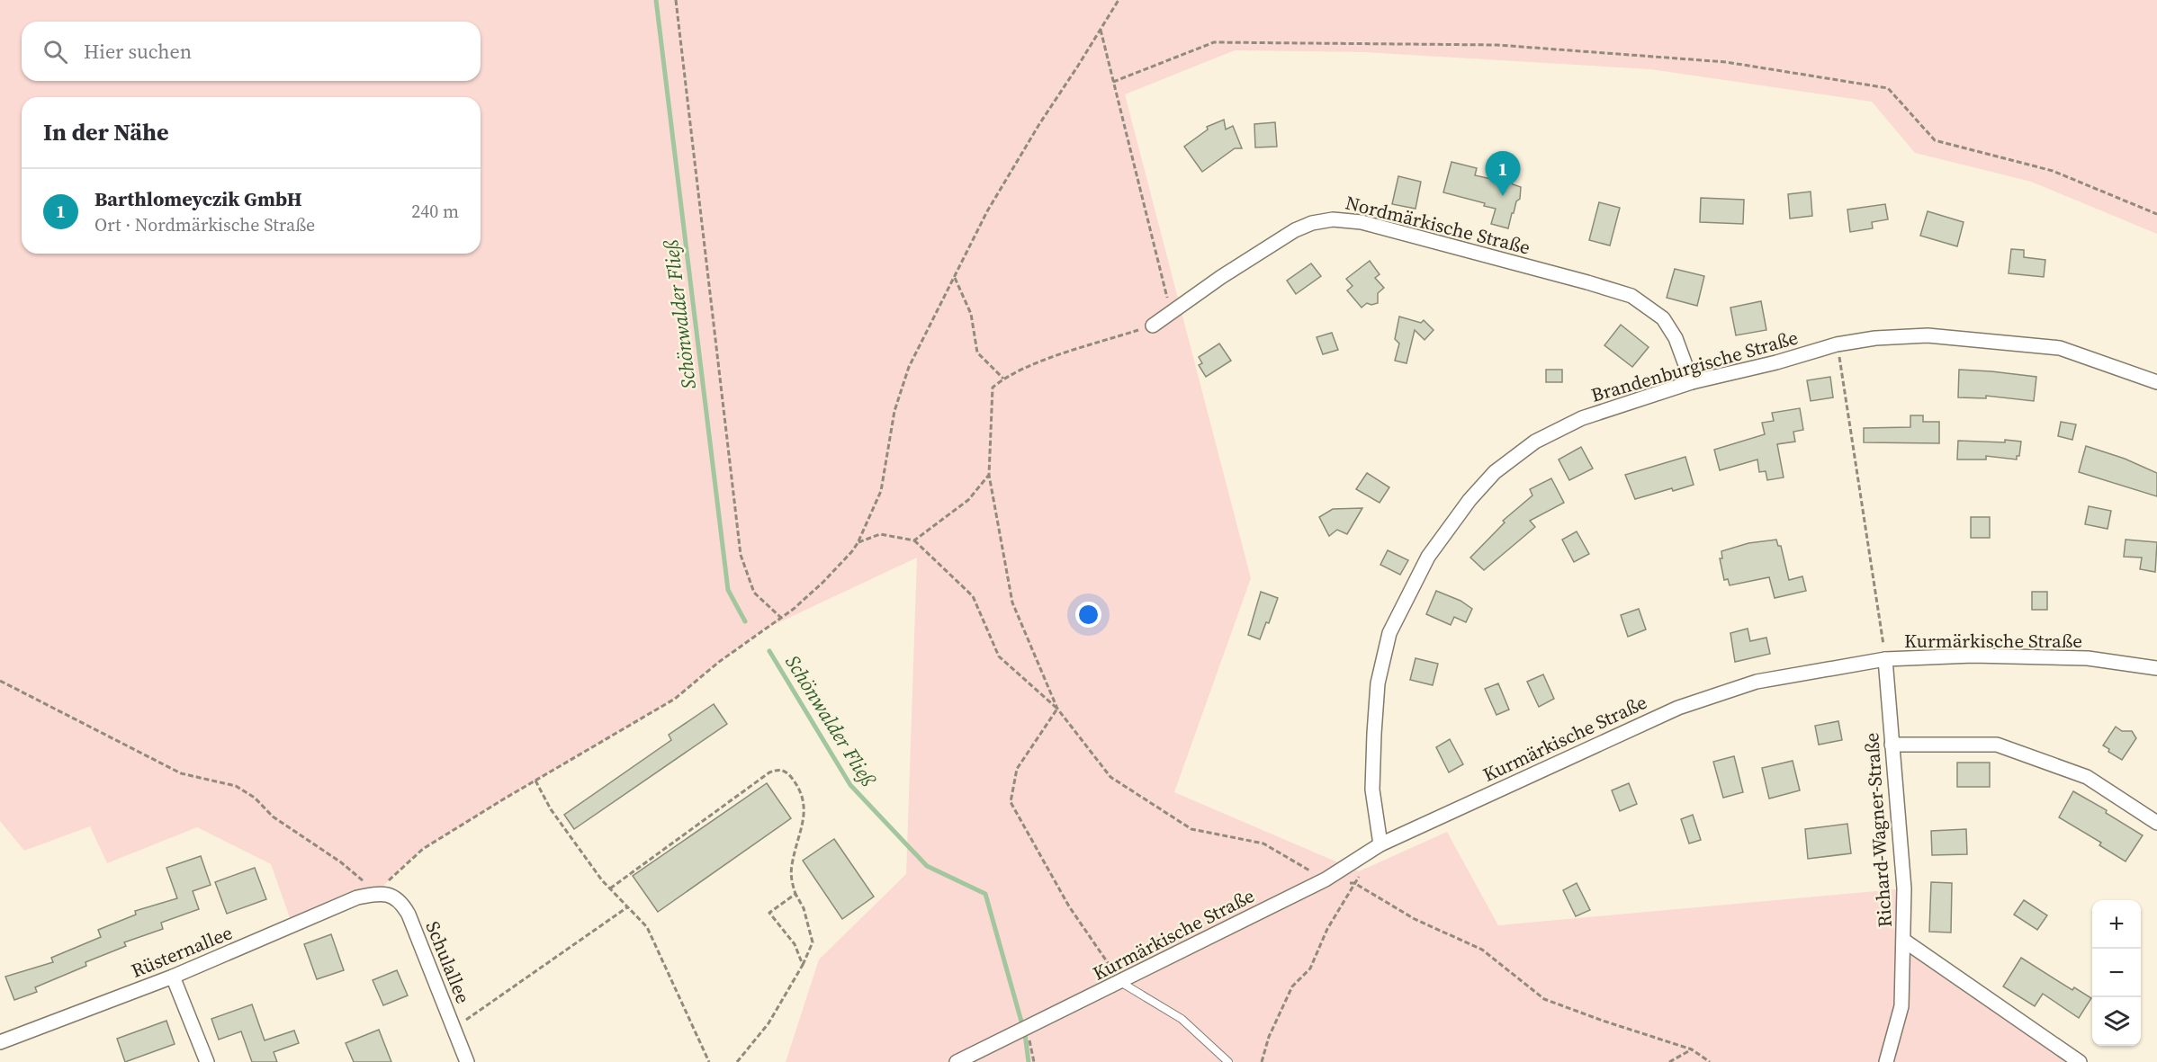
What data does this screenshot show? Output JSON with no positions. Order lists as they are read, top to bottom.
{
  "streets": {
    "street": [
      "Nordmärkische Straße",
      "Brandenburgische Straße",
      "Kurmärkische Straße",
      "Richard-Wagner-Straße",
      "Rüsternallee",
      "Schulallee"
    ]
  },
  "crossings": [
    ["Nordmärkische Straße", "Brandenburgische Straße"],
    ["Brandenburgische Straße", "Kurmärkische Straße"],
    ["Kurmärkische Straße", "Richard-Wagner-Straße"],
    ["Rüsternallee", "Schulallee"]
  ],
  "water": ["Schönwalder Fließ"],
  "page": {
    "search": "Hier suchen",
    "heading": "In der Nähe",
    "pins": "1",
    "list": [
      {
        "mark": "1",
        "name": "Barthlomeyczik GmbH",
        "note": "Ort · Nordmärkische Straße",
        "value": "240 m"
      }
    ],
    "map_buttons": ["+", "−"]
  }
}
